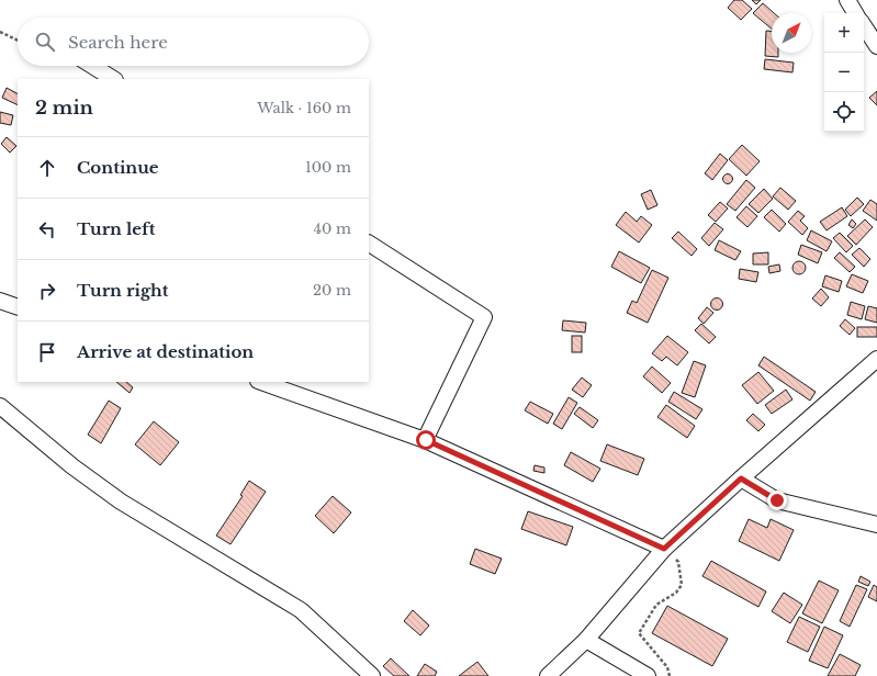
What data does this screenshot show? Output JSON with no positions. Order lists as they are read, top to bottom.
{
  "north": "top right",
  "page": {
    "map_buttons": ["+", "−"],
    "search": "Search here",
    "heading": ["2 min", "Walk · 160 m"],
    "list": [
      ["Continue", "100 m"],
      ["Turn left", "40 m"],
      ["Turn right", "20 m"],
      "Arrive at destination"
    ]
  }
}
